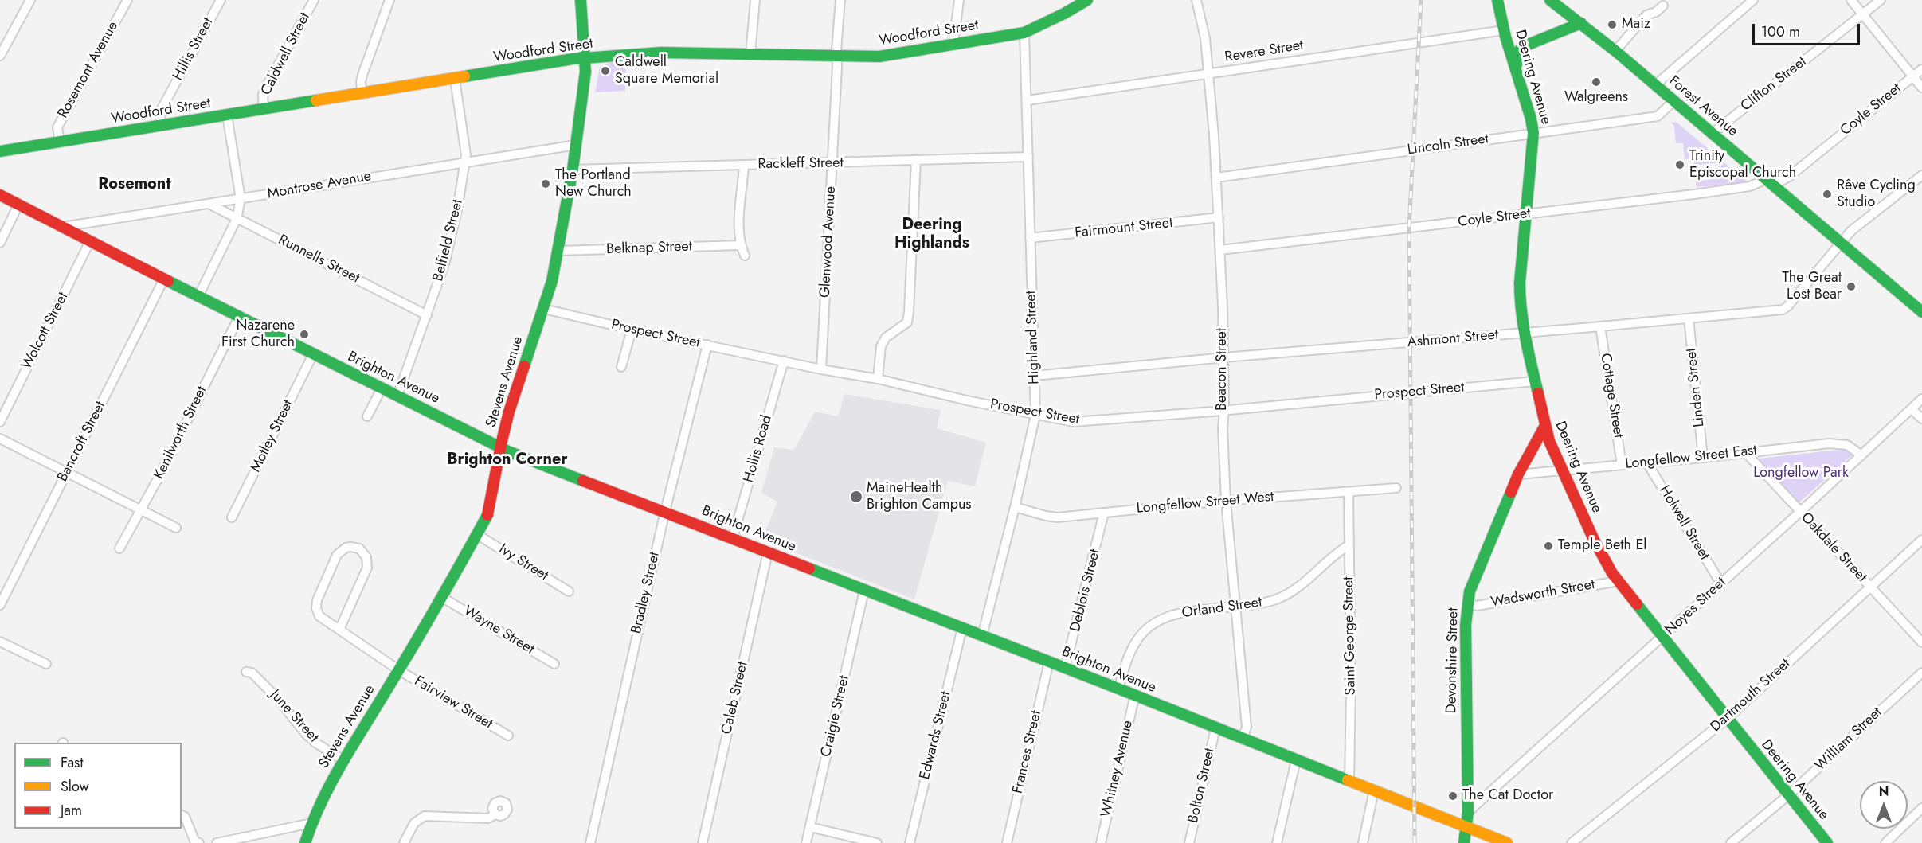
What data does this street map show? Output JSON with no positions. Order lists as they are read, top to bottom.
{
  "streets": {
    "main road": [
      "Woodford Street",
      "Deering Avenue",
      "Forest Avenue",
      "Brighton Avenue",
      "Stevens Avenue",
      "Devonshire Street"
    ],
    "street": [
      "Hillis Street",
      "Revere Street",
      "Caldwell Street",
      "Rosemont Avenue",
      "Clifton Street",
      "Coyle Street",
      "Lincoln Street",
      "Rackleff Street",
      "Montrose Avenue",
      "Fairmount Street",
      "Belfield Street",
      "Glenwood Avenue",
      "Belknap Street",
      "Runnells Street",
      "Wolcott Street",
      "Prospect Street",
      "Highland Street",
      "Ashmont Street",
      "Beacon Street",
      "Linden Street",
      "Cottage Street",
      "Kenilworth Street",
      "Motley Street",
      "Bancroft Street",
      "Hollis Road",
      "Longfellow Street East",
      "Longfellow Street West",
      "Holwell Street",
      "Oakdale Street",
      "Ivy Street",
      "Deblois Street",
      "Bradley Street",
      "Wadsworth Street",
      "Noyes Street",
      "Orland Street",
      "Wayne Street",
      "Saint George Street",
      "Dartmouth Street",
      "Caleb Street",
      "Fairview Street",
      "June Street",
      "Craigie Street",
      "Edwards Street",
      "William Street",
      "Frances Street",
      "Whitney Avenue",
      "Bolton Street"
    ]
  },
  "crossings": [
    ["Woodford Street", "Hillis Street"],
    ["Woodford Street", "Caldwell Street"],
    ["Woodford Street", "Rosemont Avenue"],
    ["Woodford Street", "Belfield Street"],
    ["Woodford Street", "Glenwood Avenue"],
    ["Woodford Street", "Highland Street"],
    ["Woodford Street", "Stevens Avenue"],
    ["Revere Street", "Deering Avenue"],
    ["Revere Street", "Highland Street"],
    ["Revere Street", "Beacon Street"],
    ["Deering Avenue", "Coyle Street"],
    ["Deering Avenue", "Lincoln Street"],
    ["Deering Avenue", "Prospect Street"],
    ["Deering Avenue", "Ashmont Street"],
    ["Deering Avenue", "Longfellow Street East"],
    ["Deering Avenue", "Wadsworth Street"],
    ["Deering Avenue", "Noyes Street"],
    ["Deering Avenue", "Devonshire Street"],
    ["Deering Avenue", "Dartmouth Street"],
    ["Deering Avenue", "William Street"],
    ["Clifton Street", "Forest Avenue"],
    ["Forest Avenue", "Coyle Street"],
    ["Forest Avenue", "Lincoln Street"],
    ["Forest Avenue", "Ashmont Street"],
    ["Coyle Street", "Beacon Street"],
    ["Lincoln Street", "Beacon Street"],
    ["Rackleff Street", "Glenwood Avenue"],
    ["Rackleff Street", "Highland Street"],
    ["Rackleff Street", "Stevens Avenue"],
    ["Montrose Avenue", "Belfield Street"],
    ["Montrose Avenue", "Runnells Street"],
    ["Montrose Avenue", "Brighton Avenue"],
    ["Montrose Avenue", "Stevens Avenue"],
    ["Fairmount Street", "Highland Street"],
    ["Fairmount Street", "Beacon Street"],
    ["Belfield Street", "Runnells Street"],
    ["Belfield Street", "Brighton Avenue"],
    ["Glenwood Avenue", "Prospect Street"],
    ["Belknap Street", "Stevens Avenue"],
    ["Wolcott Street", "Brighton Avenue"],
    ["Prospect Street", "Highland Street"],
    ["Prospect Street", "Beacon Street"],
    ["Prospect Street", "Stevens Avenue"],
    ["Prospect Street", "Hollis Road"],
    ["Prospect Street", "Bradley Street"],
    ["Highland Street", "Ashmont Street"],
    ["Highland Street", "Brighton Avenue"],
    ["Highland Street", "Longfellow Street West"],
    ["Ashmont Street", "Beacon Street"],
    ["Ashmont Street", "Linden Street"],
    ["Ashmont Street", "Cottage Street"],
    ["Beacon Street", "Brighton Avenue"],
    ["Beacon Street", "Longfellow Street West"],
    ["Beacon Street", "Orland Street"],
    ["Brighton Avenue", "Stevens Avenue"],
    ["Brighton Avenue", "Kenilworth Street"],
    ["Brighton Avenue", "Motley Street"],
    ["Brighton Avenue", "Bancroft Street"],
    ["Brighton Avenue", "Hollis Road"],
    ["Brighton Avenue", "Deblois Street"],
    ["Brighton Avenue", "Bradley Street"],
    ["Brighton Avenue", "Orland Street"],
    ["Brighton Avenue", "Saint George Street"],
    ["Brighton Avenue", "Devonshire Street"],
    ["Brighton Avenue", "Caleb Street"],
    ["Brighton Avenue", "Craigie Street"],
    ["Brighton Avenue", "Edwards Street"],
    ["Brighton Avenue", "Frances Street"],
    ["Brighton Avenue", "Whitney Avenue"],
    ["Brighton Avenue", "Bolton Street"],
    ["Stevens Avenue", "Ivy Street"],
    ["Stevens Avenue", "Wayne Street"],
    ["Stevens Avenue", "Fairview Street"],
    ["Stevens Avenue", "June Street"],
    ["Linden Street", "Longfellow Street East"],
    ["Cottage Street", "Longfellow Street East"],
    ["Longfellow Street East", "Holwell Street"],
    ["Longfellow Street East", "Oakdale Street"],
    ["Longfellow Street East", "Noyes Street"],
    ["Longfellow Street East", "Devonshire Street"],
    ["Longfellow Street West", "Deblois Street"],
    ["Longfellow Street West", "Saint George Street"],
    ["Holwell Street", "Noyes Street"],
    ["Oakdale Street", "Noyes Street"],
    ["Oakdale Street", "Dartmouth Street"],
    ["Wadsworth Street", "Devonshire Street"],
    ["Noyes Street", "Devonshire Street"],
    ["Orland Street", "Saint George Street"]
  ],
  "districts": ["Rosemont", "Deering Highlands", "Brighton Corner"],
  "parks": ["Longfellow Park"],
  "places": [
    "Maiz",
    "Caldwell Square Memorial",
    "Walgreens",
    "Trinity Episcopal Church",
    "The Portland New Church",
    "Rêve Cycling Studio",
    "The Great Lost Bear",
    "Nazarene First Church",
    "MaineHealth Brighton Campus",
    "Temple Beth El",
    "The Cat Doctor"
  ],
  "legend": ["Fast", "Slow", "Jam"],
  "scale_bar": "100 m",
  "north": "top"
}
